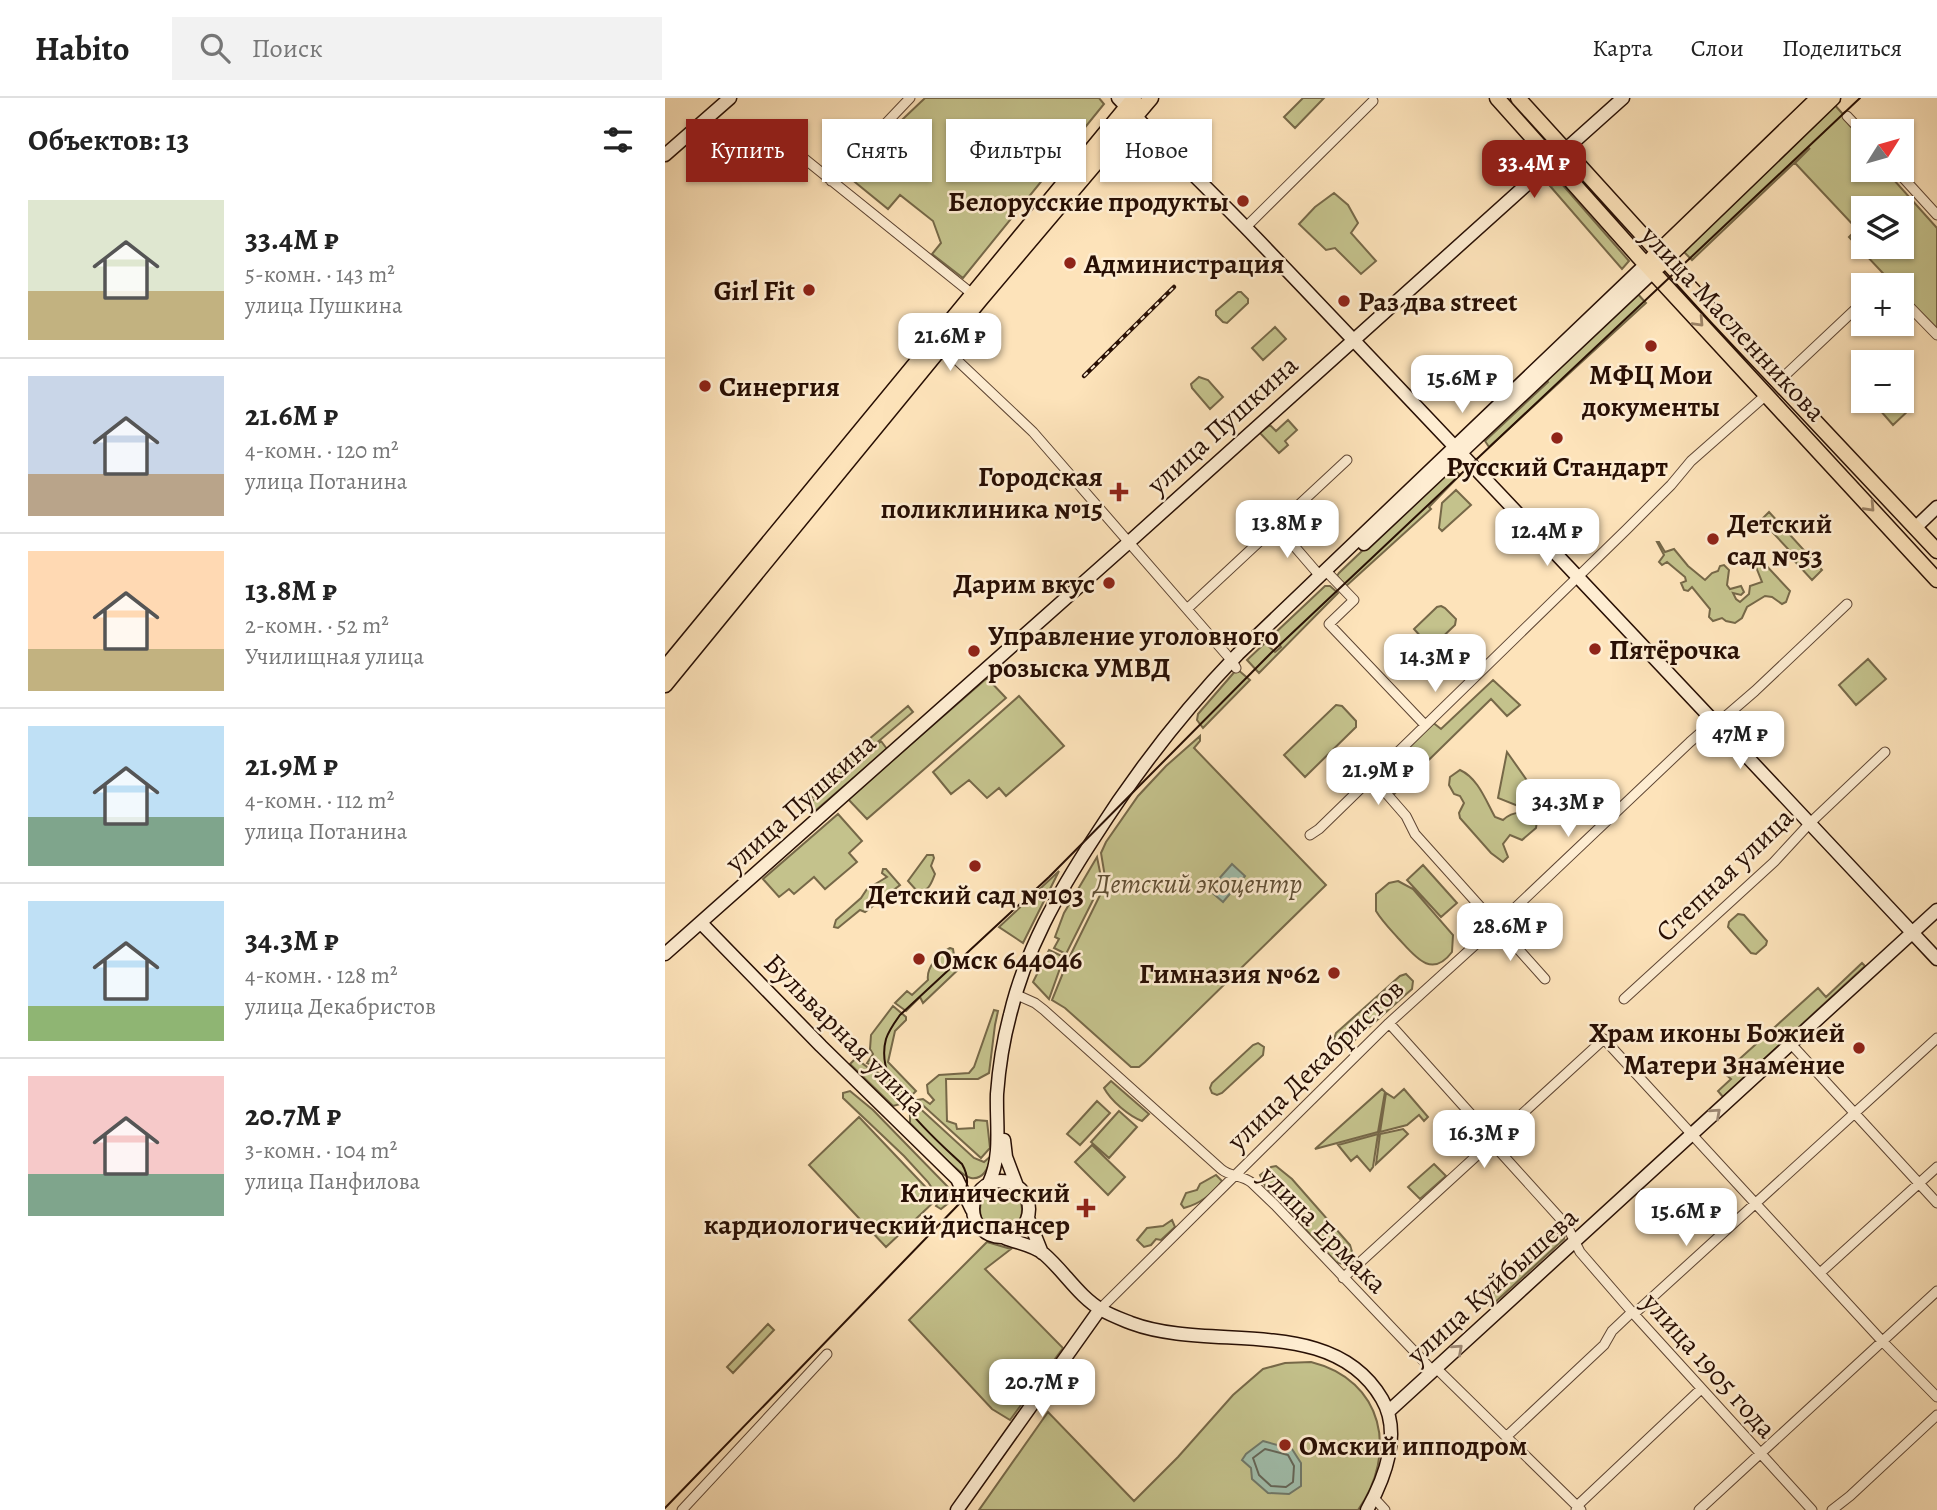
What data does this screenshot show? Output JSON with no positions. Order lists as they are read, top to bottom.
{
  "streets": {
    "main road": [
      "улица Масленникова",
      "улица Пушкина",
      "Бульварная улица",
      "улица Куйбышева"
    ],
    "street": [
      "Степная улица",
      "улица Декабристов",
      "улица Ермака",
      "улица 1905 года"
    ]
  },
  "crossings": [
    ["улица Масленникова", "улица Пушкина"],
    ["улица Пушкина", "Бульварная улица"],
    ["улица Декабристов", "улица Ермака"],
    ["улица Декабристов", "улица 1905 года"],
    ["улица Ермака", "улица Куйбышева"],
    ["улица Куйбышева", "улица 1905 года"]
  ],
  "one_way": ["улица Куйбышева"],
  "parks": ["Детский экоцентр"],
  "places": {
    "other": [
      "Белорусские продукты",
      "Администрация",
      "Girl Fit",
      "Раз два street",
      "МФЦ Мои документы",
      "Синергия",
      "Русский Стандарт",
      "Детский сад №53",
      "Дарим вкус",
      "Пятёрочка",
      "Управление уголовного розыска УМВД",
      "Детский сад №103",
      "Омск 644046",
      "Гимназия №62",
      "Храм иконы Божией Матери Знамение",
      "Омский ипподром"
    ],
    "health": ["Городская поликлиника №15", "Клинический кардиологический диспансер"]
  },
  "north": "top right",
  "page": {
    "header": "Habito",
    "search": "Поиск",
    "nav": ["Карта", "Слои", "Поделиться"],
    "heading": "Объектов: 13",
    "map_buttons": ["+", "−"],
    "chip": [
      "Купить",
      "Снять",
      "Фильтры",
      "Новое"
    ],
    "price": [
      "33.4M ₽",
      "21.6M ₽",
      "15.6M ₽",
      "13.8M ₽",
      "12.4M ₽",
      "14.3M ₽",
      "47M ₽",
      "21.9M ₽",
      "34.3M ₽",
      "28.6M ₽",
      "16.3M ₽",
      "15.6M ₽",
      "20.7M ₽"
    ],
    "list": [
      {
        "name": "33.4M ₽",
        "note": "5-комн. · 143 m² · улица Пушкина"
      },
      {
        "name": "21.6M ₽",
        "note": "4-комн. · 120 m² · улица Потанина"
      },
      {
        "name": "13.8M ₽",
        "note": "2-комн. · 52 m² · Училищная улица"
      },
      {
        "name": "21.9M ₽",
        "note": "4-комн. · 112 m² · улица Потанина"
      },
      {
        "name": "34.3M ₽",
        "note": "4-комн. · 128 m² · улица Декабристов"
      },
      {
        "name": "20.7M ₽",
        "note": "3-комн. · 104 m² · улица Панфилова"
      }
    ]
  }
}
